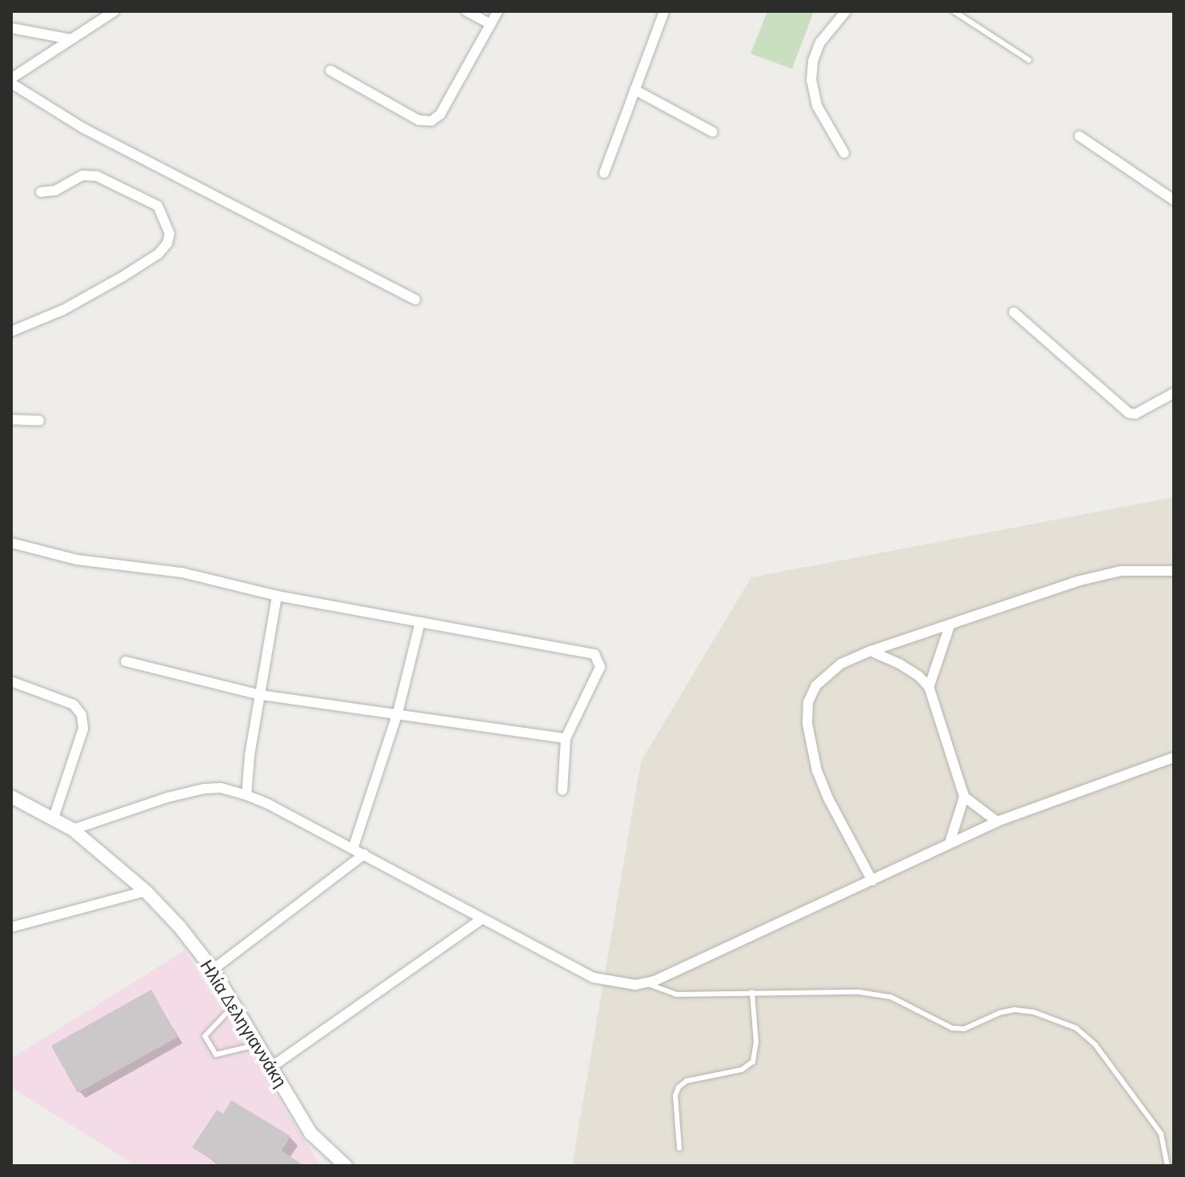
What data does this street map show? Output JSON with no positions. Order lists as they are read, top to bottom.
{
  "streets": {
    "street": ["Ηλία Δεληγιαννάκη"]
  }
}
